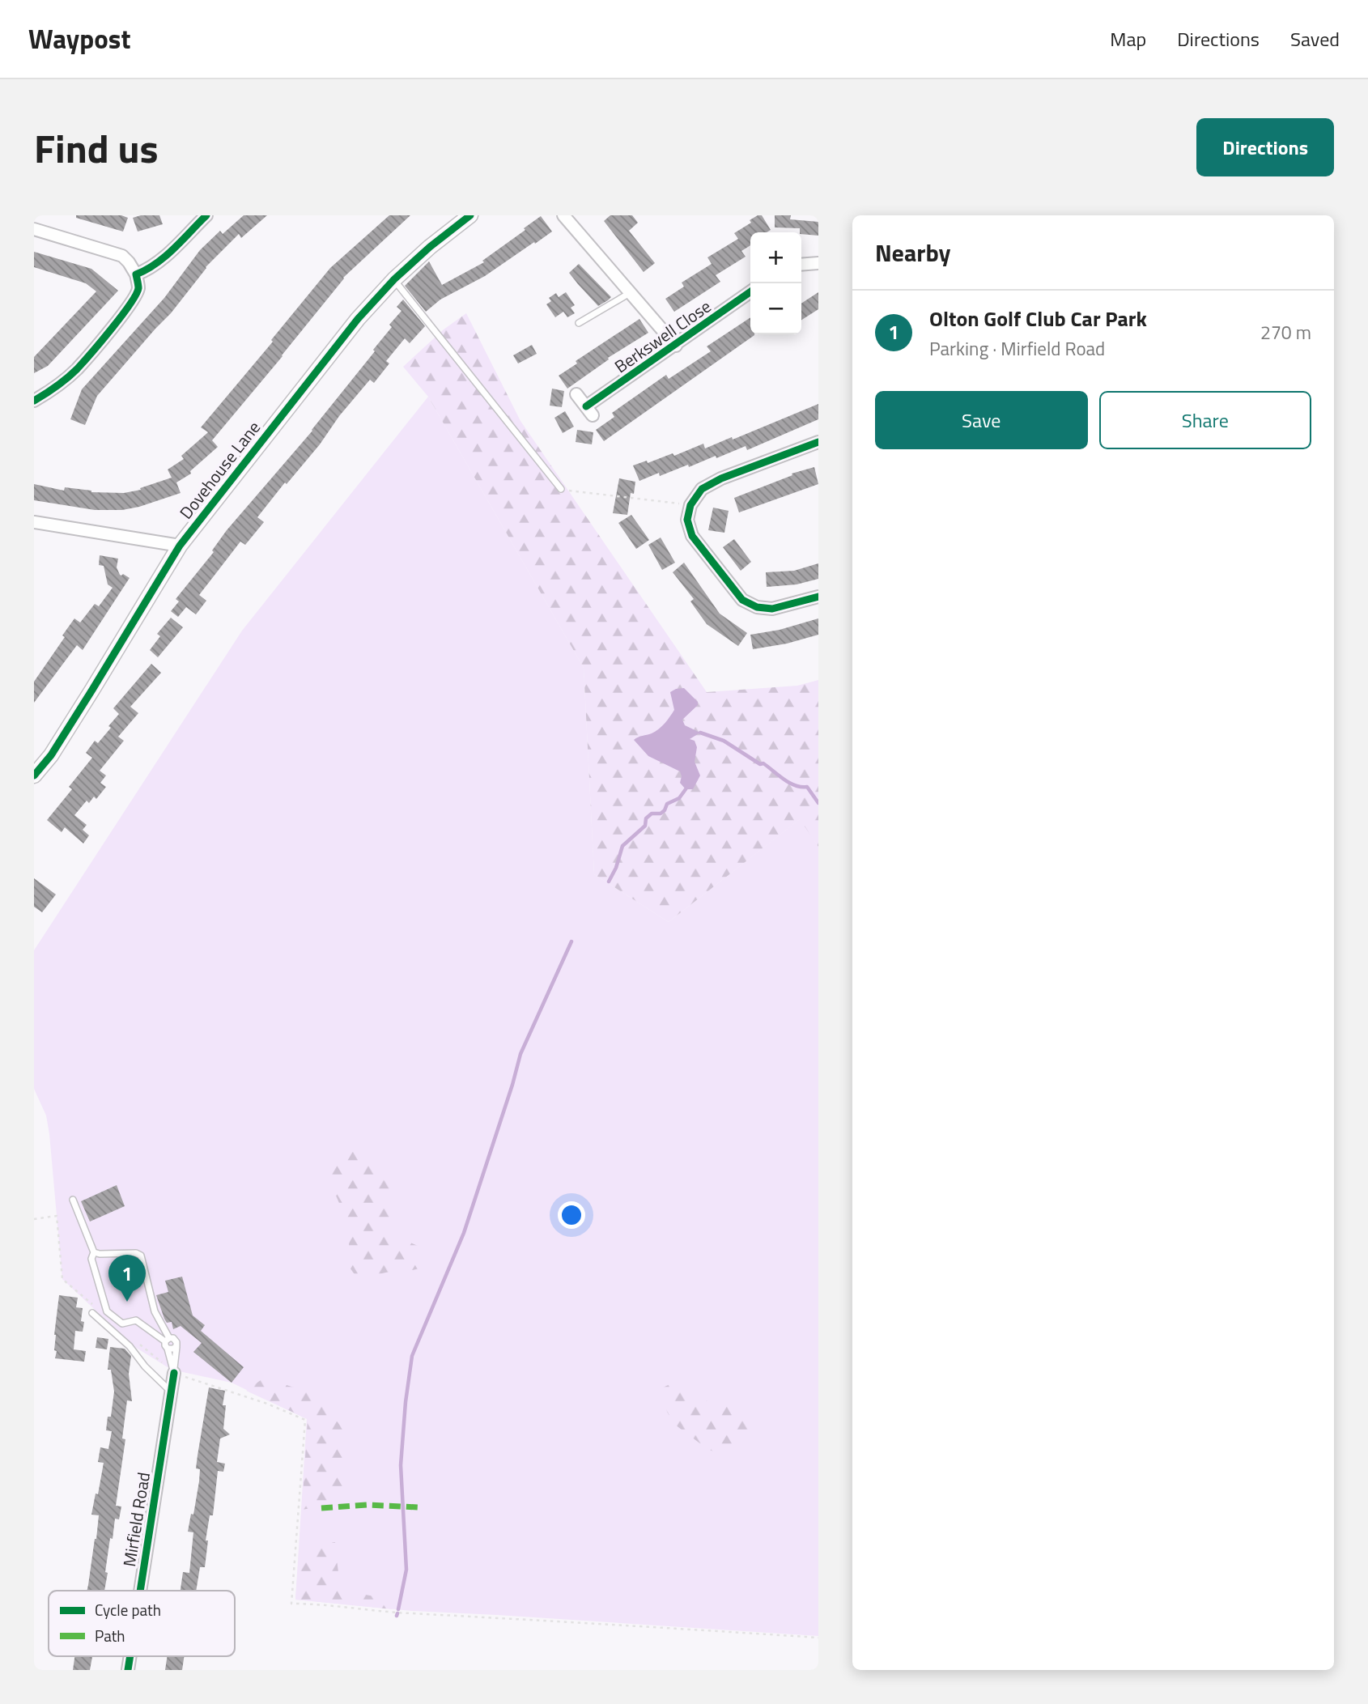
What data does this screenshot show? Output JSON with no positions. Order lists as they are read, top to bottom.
{
  "streets": {
    "street": ["Berkswell Close", "Dovehouse Lane", "Mirfield Road"]
  },
  "legend": ["Cycle path", "Path"],
  "page": {
    "header": "Waypost",
    "nav": ["Map", "Directions", "Saved"],
    "title": "Find us",
    "buttons": [
      "Directions",
      ["Save", "Share"]
    ],
    "heading": "Nearby",
    "map_buttons": ["+", "−"],
    "list": [
      {
        "mark": "1",
        "name": "Olton Golf Club Car Park",
        "note": "Parking · Mirfield Road",
        "value": "270 m"
      }
    ],
    "pins": "1"
  }
}
